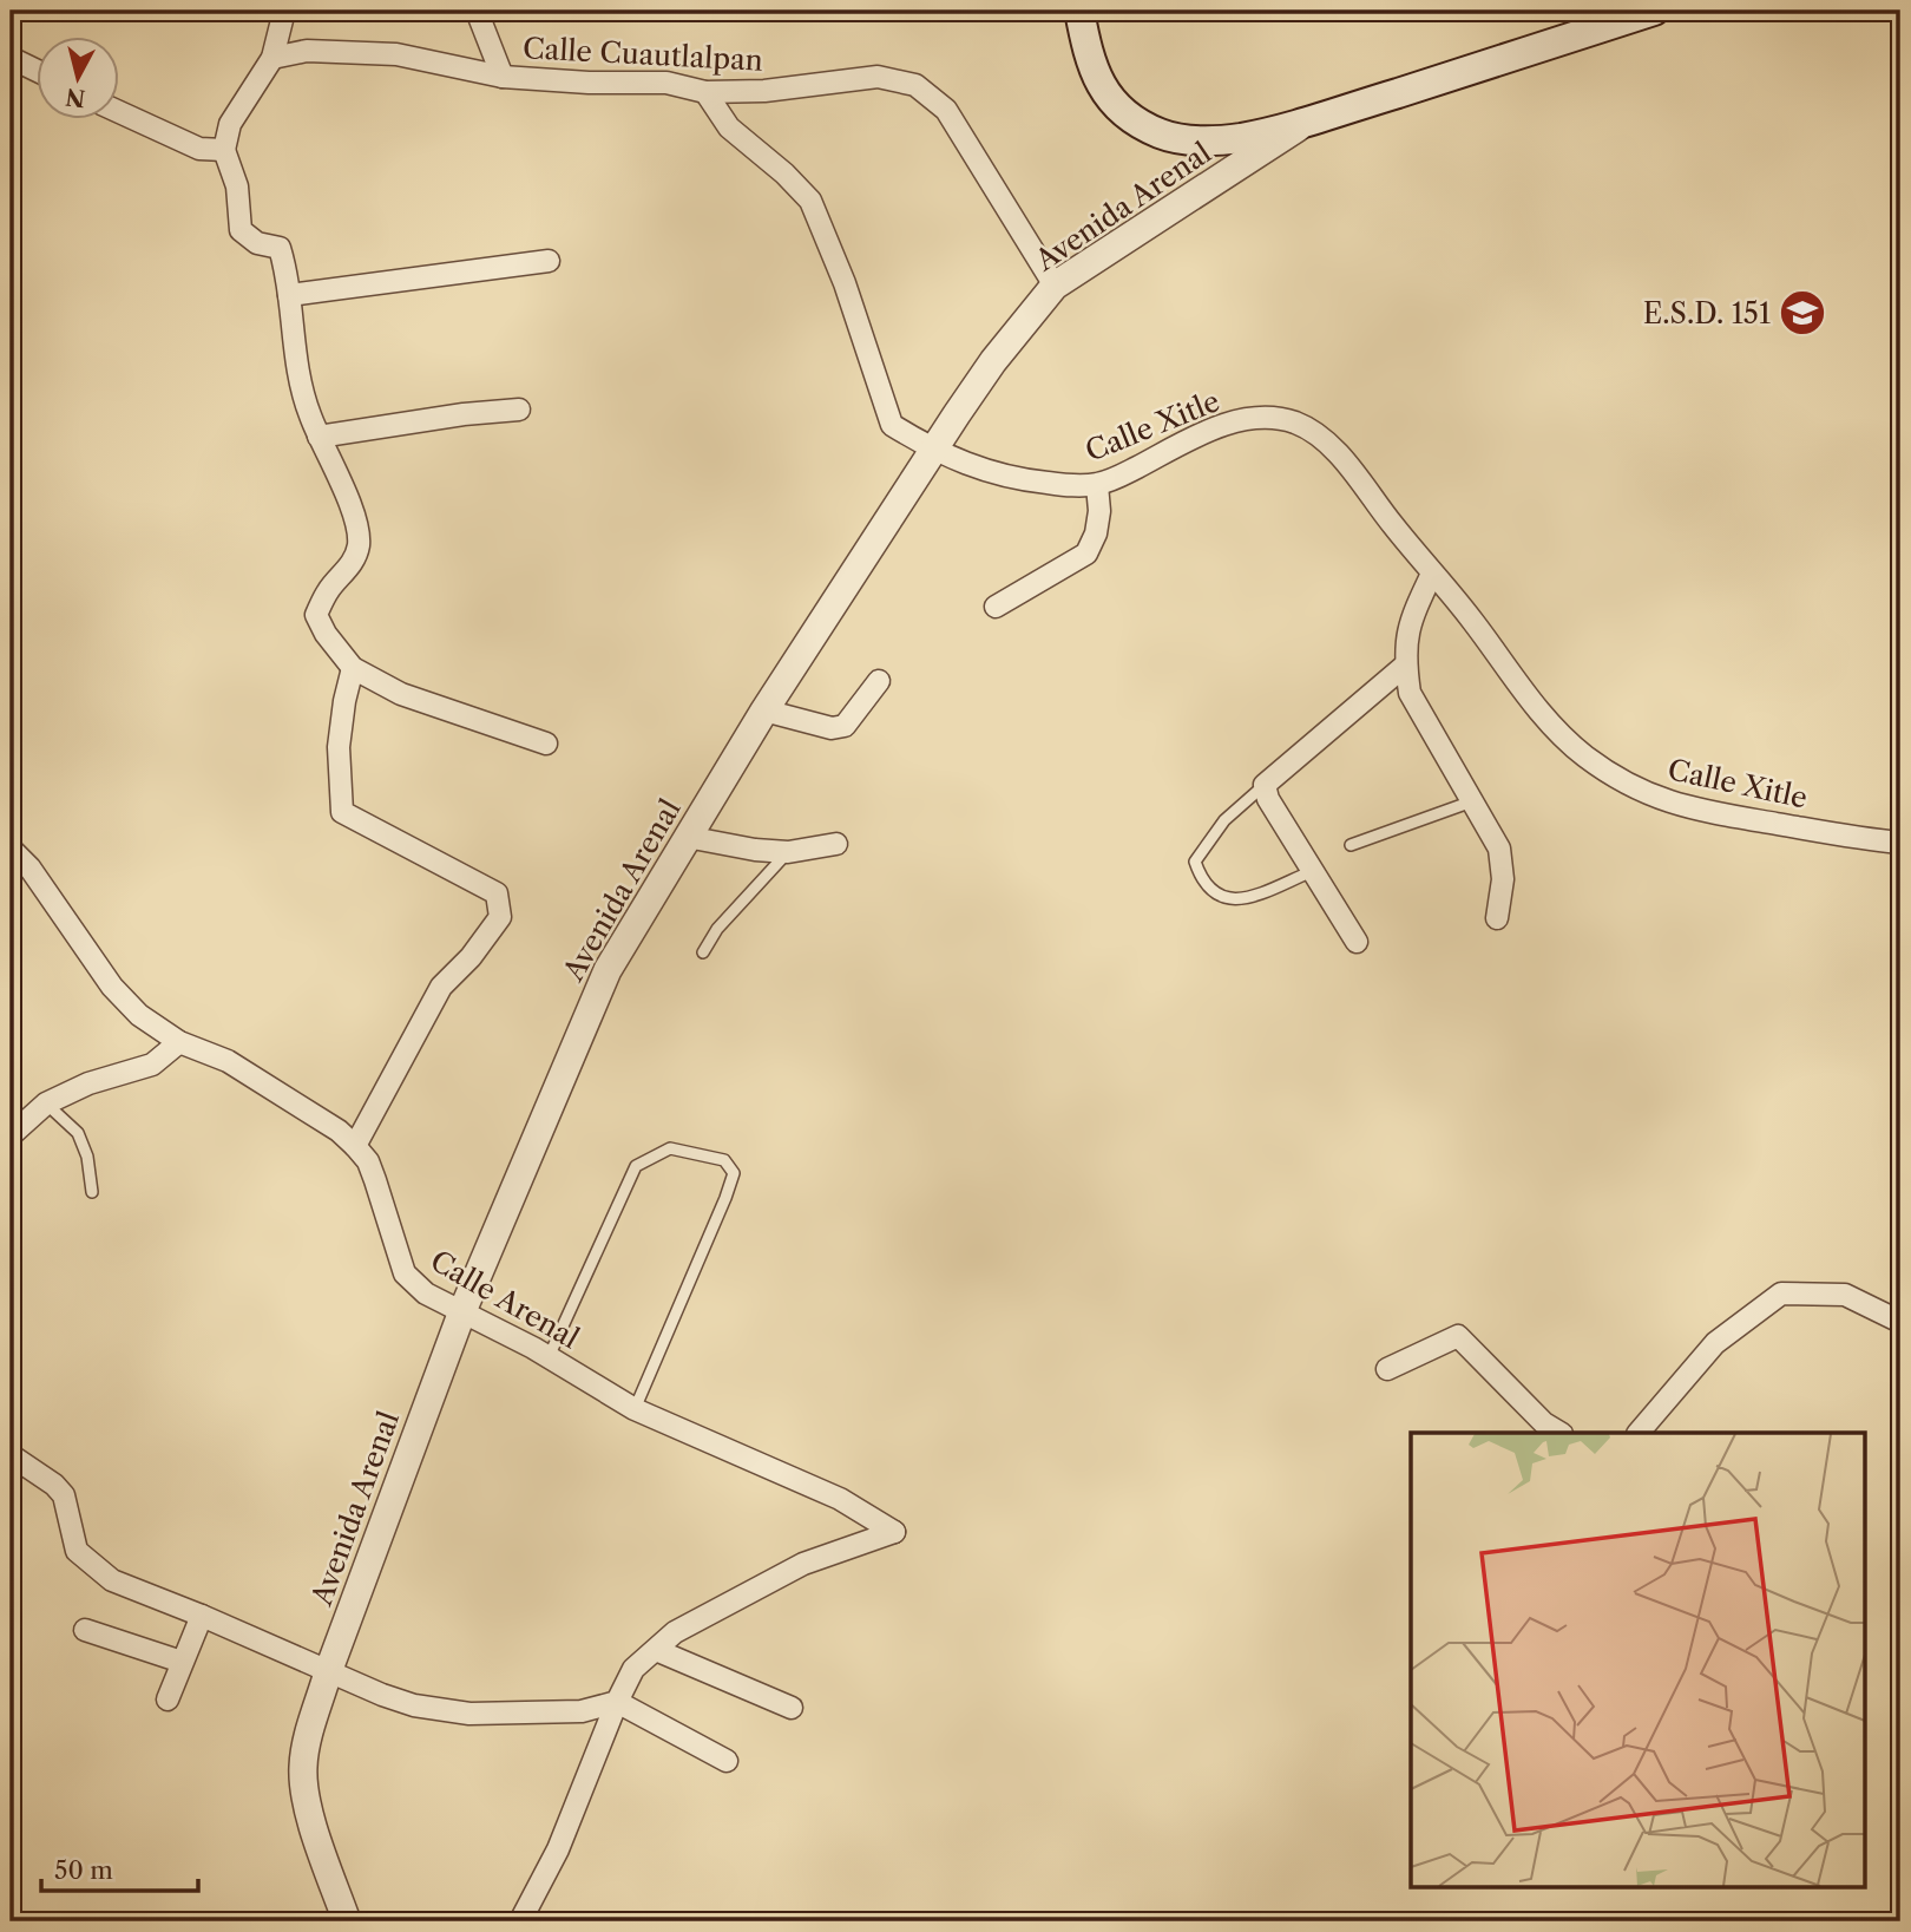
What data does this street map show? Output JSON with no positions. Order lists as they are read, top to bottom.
{
  "streets": {
    "street": [
      "Calle Cuautlalpan",
      "Avenida Arenal",
      "Calle Xitle",
      "Calle Arenal"
    ]
  },
  "crossings": [
    ["Calle Cuautlalpan", "Avenida Arenal"],
    ["Calle Cuautlalpan", "Calle Xitle"],
    ["Avenida Arenal", "Calle Xitle"],
    ["Avenida Arenal", "Calle Arenal"]
  ],
  "places": {
    "school or university": ["E.S.D. 151"]
  },
  "scale_bar": "50 m",
  "north": "bottom"
}
